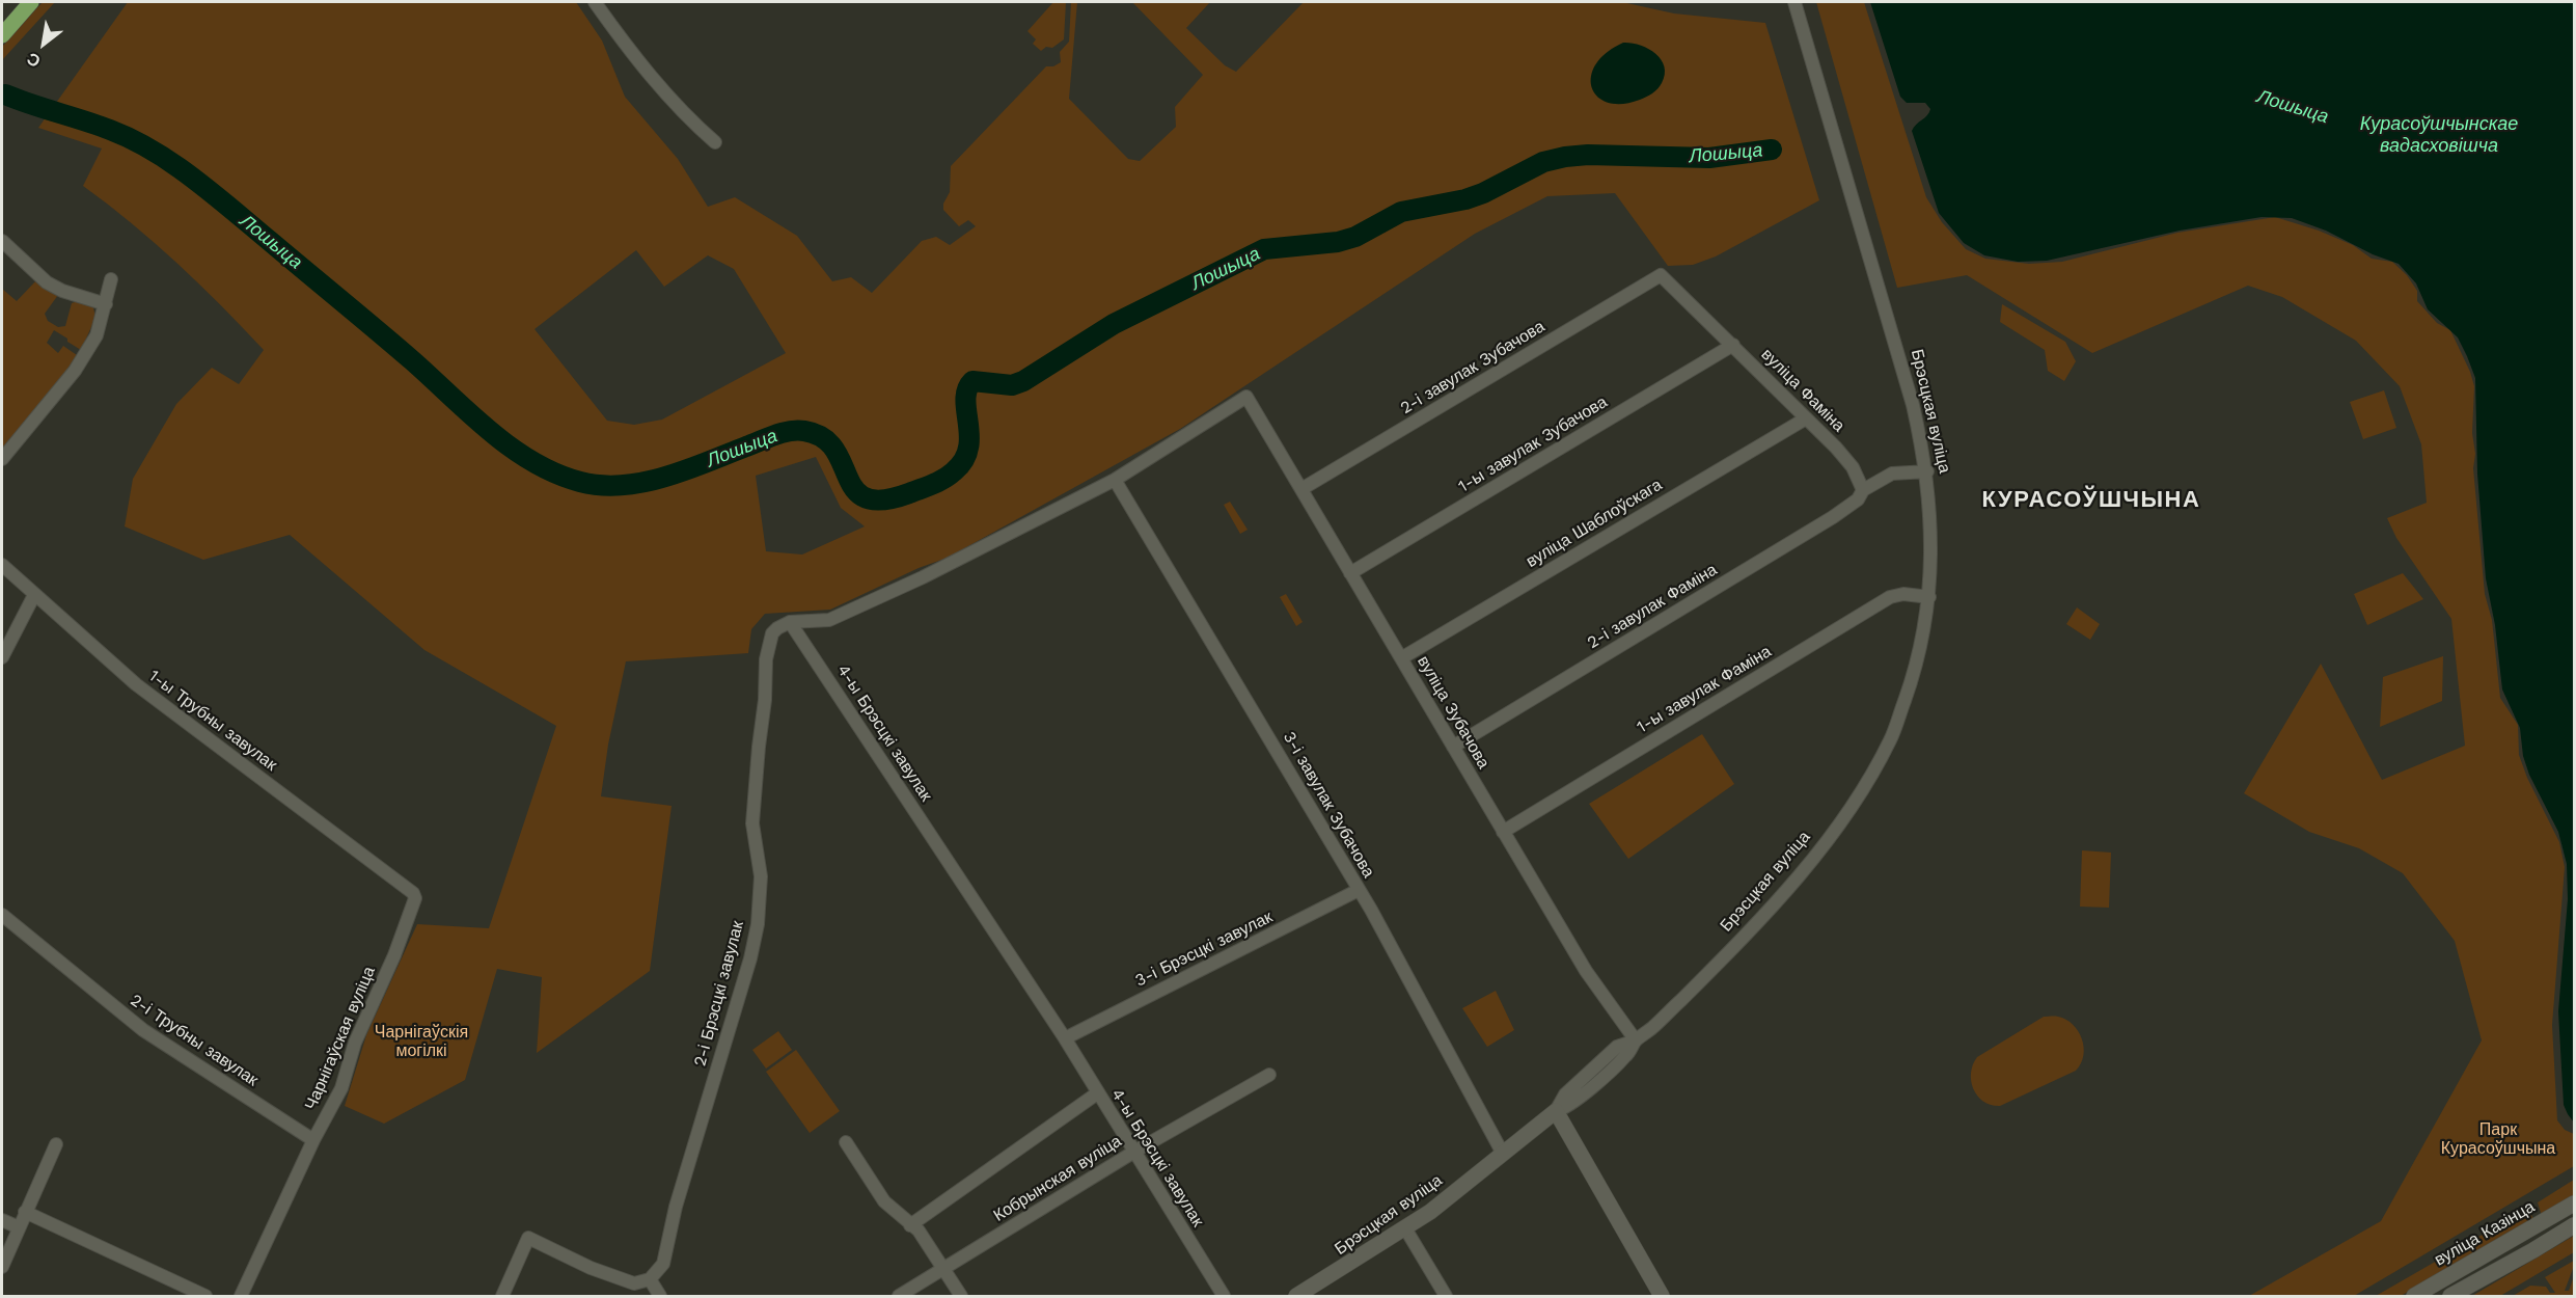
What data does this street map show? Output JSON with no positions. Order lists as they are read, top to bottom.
{
  "streets": {
    "street": [
      "2-і завулак Зубачова",
      "вуліца Фаміна",
      "Брэсцкая вуліца",
      "1-ы завулак Зубачова",
      "вуліца Шаблоўскага",
      "2-і завулак Фаміна",
      "1-ы завулак Фаміна",
      "вуліца Зубачова",
      "1-ы Трубны завулак",
      "4-ы Брэсцкі завулак",
      "3-і завулак Зубачова",
      "3-і Брэсцкі завулак",
      "2-і Брэсцкі завулак",
      "Чарнігаўская вуліца",
      "2-і Трубны завулак",
      "Кобрынская вуліца",
      "вуліца Казінца"
    ]
  },
  "crossings": [
    ["2-і завулак Зубачова", "вуліца Фаміна"],
    ["2-і завулак Зубачова", "вуліца Зубачова"],
    ["вуліца Фаміна", "1-ы завулак Зубачова"],
    ["вуліца Фаміна", "вуліца Шаблоўскага"],
    ["вуліца Фаміна", "2-і завулак Фаміна"],
    ["Брэсцкая вуліца", "1-ы завулак Фаміна"],
    ["Брэсцкая вуліца", "вуліца Зубачова"],
    ["Брэсцкая вуліца", "3-і завулак Зубачова"],
    ["1-ы завулак Зубачова", "вуліца Зубачова"],
    ["вуліца Шаблоўскага", "вуліца Зубачова"],
    ["2-і завулак Фаміна", "вуліца Зубачова"],
    ["1-ы завулак Фаміна", "вуліца Зубачова"],
    ["вуліца Зубачова", "3-і завулак Зубачова"],
    ["1-ы Трубны завулак", "Чарнігаўская вуліца"],
    ["4-ы Брэсцкі завулак", "3-і Брэсцкі завулак"],
    ["4-ы Брэсцкі завулак", "2-і Брэсцкі завулак"],
    ["4-ы Брэсцкі завулак", "Кобрынская вуліца"],
    ["3-і завулак Зубачова", "3-і Брэсцкі завулак"],
    ["Чарнігаўская вуліца", "2-і Трубны завулак"]
  ],
  "districts": ["КУРАСОЎШЧЫНА"],
  "water": ["Лошыца", "Курасоўшчынскае вадасховішча"],
  "parks": ["Чарнігаўскія могілкі", "Парк Курасоўшчына"],
  "north": "bottom left"
}
